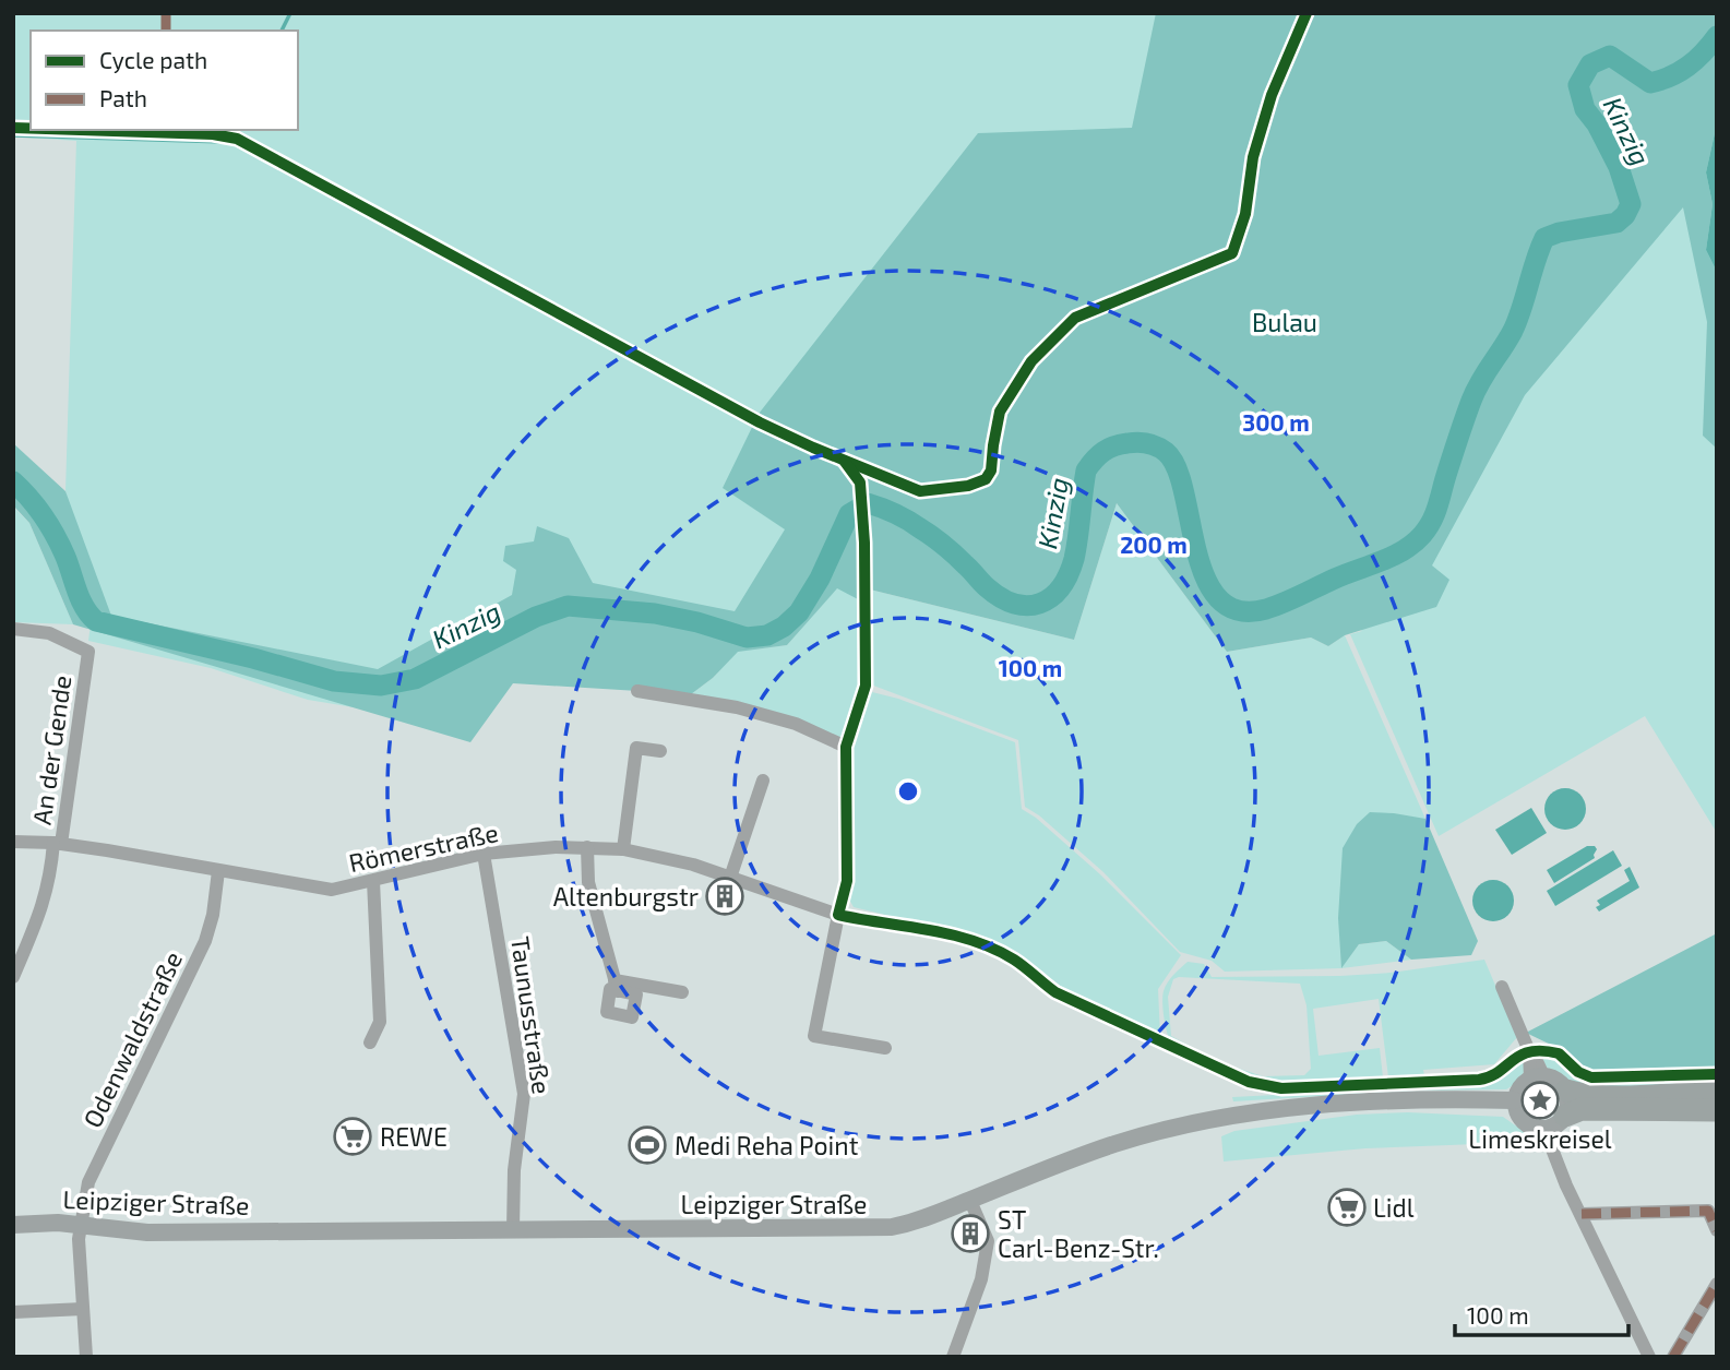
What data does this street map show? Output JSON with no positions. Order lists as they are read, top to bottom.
{
  "streets": {
    "main road": ["Leipziger Straße"],
    "street": [
      "An der Gende",
      "Römerstraße",
      "Taunusstraße",
      "Odenwaldstraße"
    ]
  },
  "crossings": [
    ["An der Gende", "Römerstraße"],
    ["Römerstraße", "Taunusstraße"],
    ["Römerstraße", "Odenwaldstraße"],
    ["Taunusstraße", "Leipziger Straße"],
    ["Odenwaldstraße", "Leipziger Straße"]
  ],
  "water": ["Kinzig"],
  "parks": ["Bulau"],
  "places": {
    "building": ["Altenburgstr", "ST Carl-Benz-Str."],
    "place": ["Limeskreisel"],
    "supermarket": ["REWE", "Lidl"],
    "sports": ["Medi Reha Point"]
  },
  "legend": ["Cycle path", "Path"],
  "scale_bar": "100 m",
  "rings": ["300 m", "200 m", "100 m"]
}
